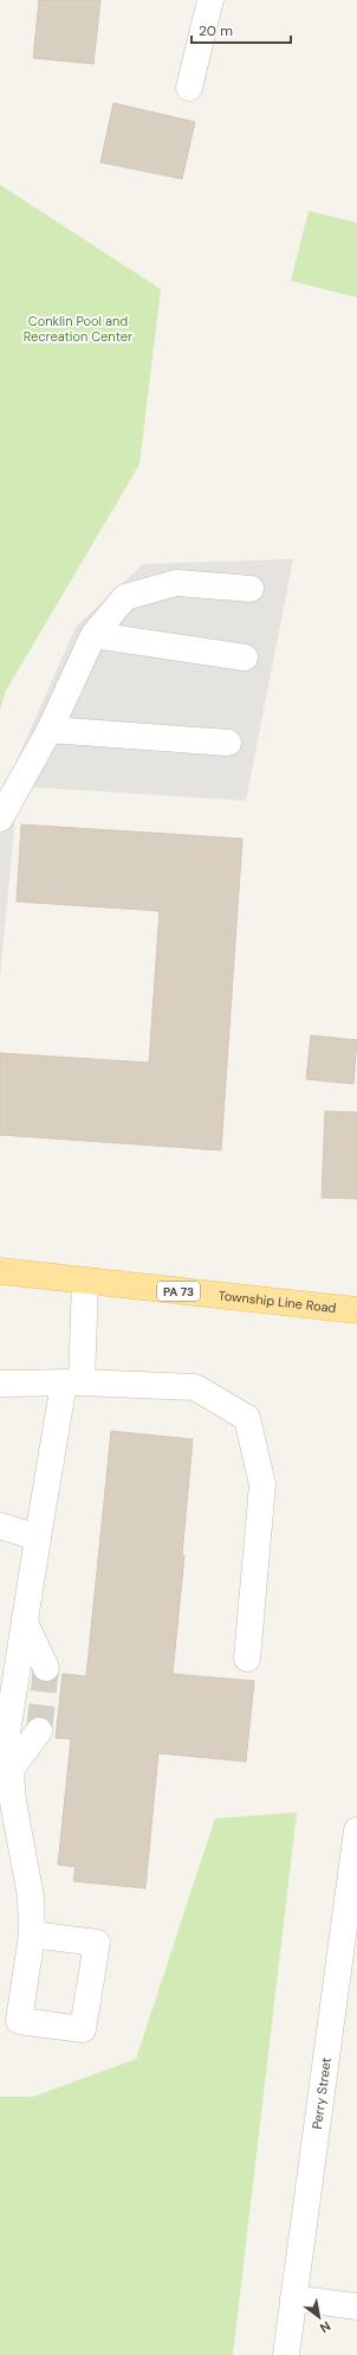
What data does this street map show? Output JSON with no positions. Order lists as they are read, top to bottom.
{
  "streets": {
    "main road": ["PA 73", "Township Line Road"],
    "street": ["Perry Street"]
  },
  "parks": ["Conklin Pool and Recreation Center"],
  "scale_bar": "20 m",
  "north": "bottom right"
}
